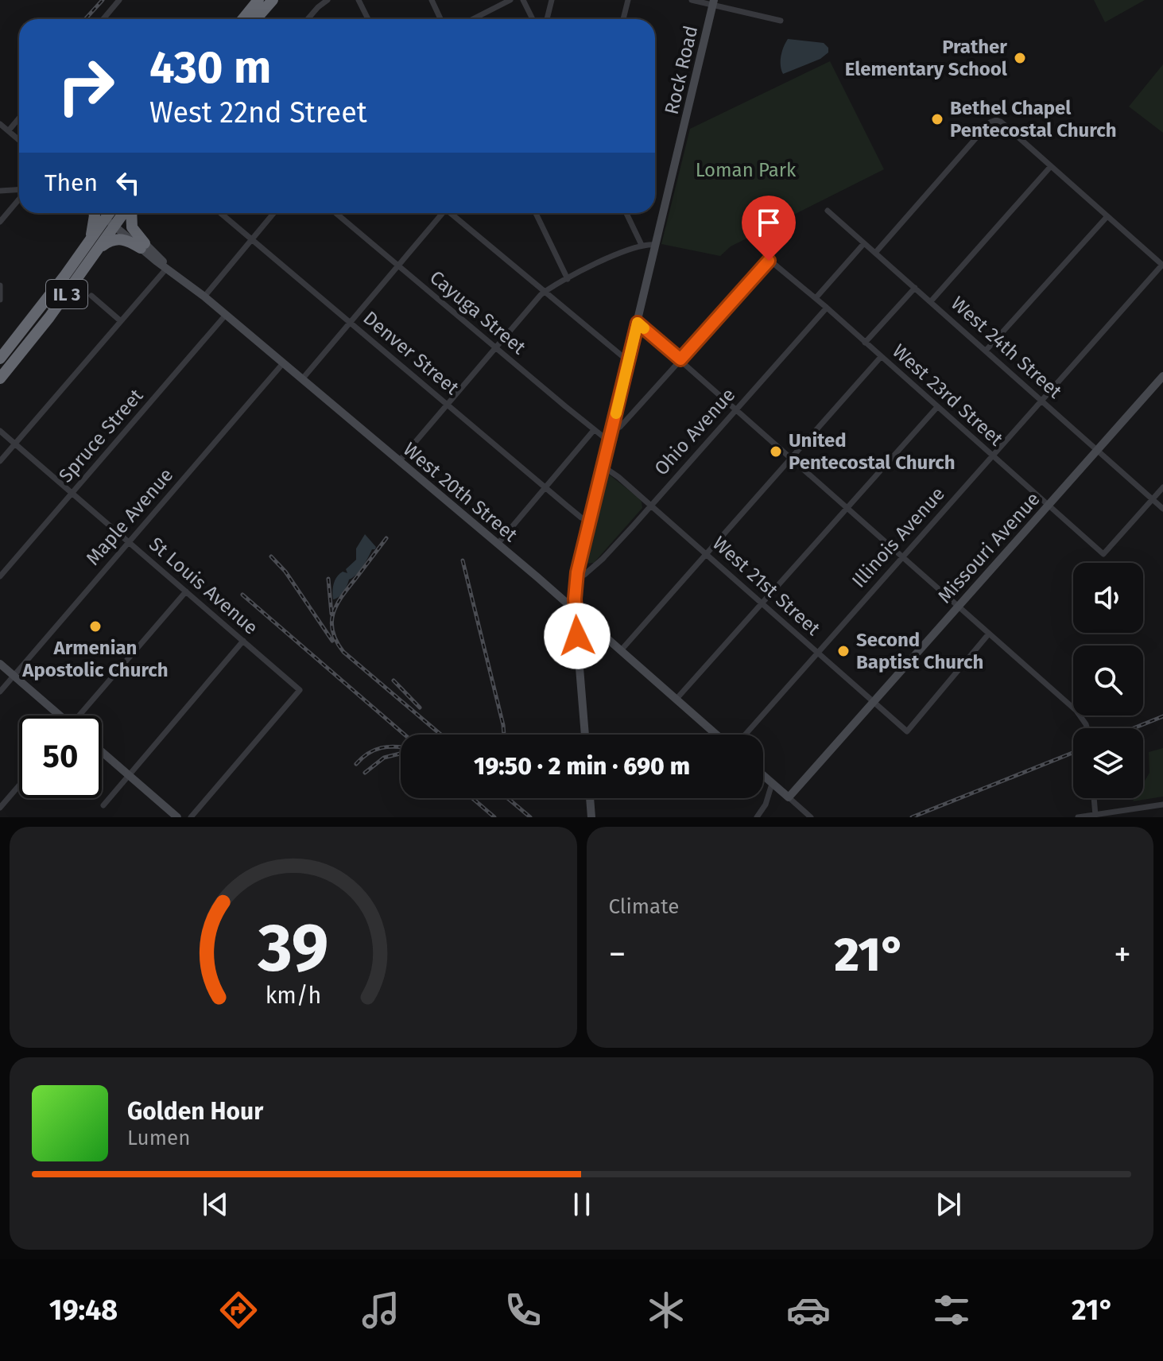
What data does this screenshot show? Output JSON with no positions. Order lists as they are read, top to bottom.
{
  "streets": {
    "highway": ["IL 3"],
    "street": [
      "Rock Road",
      "Cayuga Street",
      "West 24th Street",
      "Denver Street",
      "West 23rd Street",
      "Ohio Avenue",
      "Spruce Street",
      "West 20th Street",
      "Maple Avenue",
      "Illinois Avenue",
      "Missouri Avenue",
      "St Louis Avenue",
      "West 21st Street"
    ]
  },
  "crossings": [
    ["Rock Road", "Cayuga Street"],
    ["Rock Road", "Denver Street"],
    ["Rock Road", "West 20th Street"],
    ["Rock Road", "West 21st Street"],
    ["IL 3", "West 20th Street"],
    ["West 24th Street", "West 23rd Street"],
    ["West 24th Street", "Illinois Avenue"],
    ["West 24th Street", "Missouri Avenue"],
    ["West 23rd Street", "Ohio Avenue"],
    ["West 23rd Street", "Illinois Avenue"],
    ["West 23rd Street", "Missouri Avenue"],
    ["Ohio Avenue", "West 21st Street"],
    ["Spruce Street", "West 20th Street"],
    ["Spruce Street", "St Louis Avenue"],
    ["West 20th Street", "Maple Avenue"],
    ["Maple Avenue", "St Louis Avenue"],
    ["Illinois Avenue", "West 21st Street"],
    ["Missouri Avenue", "West 21st Street"]
  ],
  "parks": ["Loman Park"],
  "places": [
    "Prather Elementary School",
    "Bethel Chapel Pentecostal Church",
    "United Pentecostal Church",
    "Armenian Apostolic Church",
    "Second Baptist Church"
  ],
  "page": {
    "turn": ["430 m", "West 22nd Street"],
    "then": "Then",
    "limit": "50",
    "trip": "19:50 · 2 min · 690 m",
    "tile": "Climate",
    "heat": ["−", "21°", "+"],
    "song": ["Golden Hour", "Lumen"],
    "tabs": ["19:48", "21°"],
    "gauge": ["39", "km/h"]
  }
}
